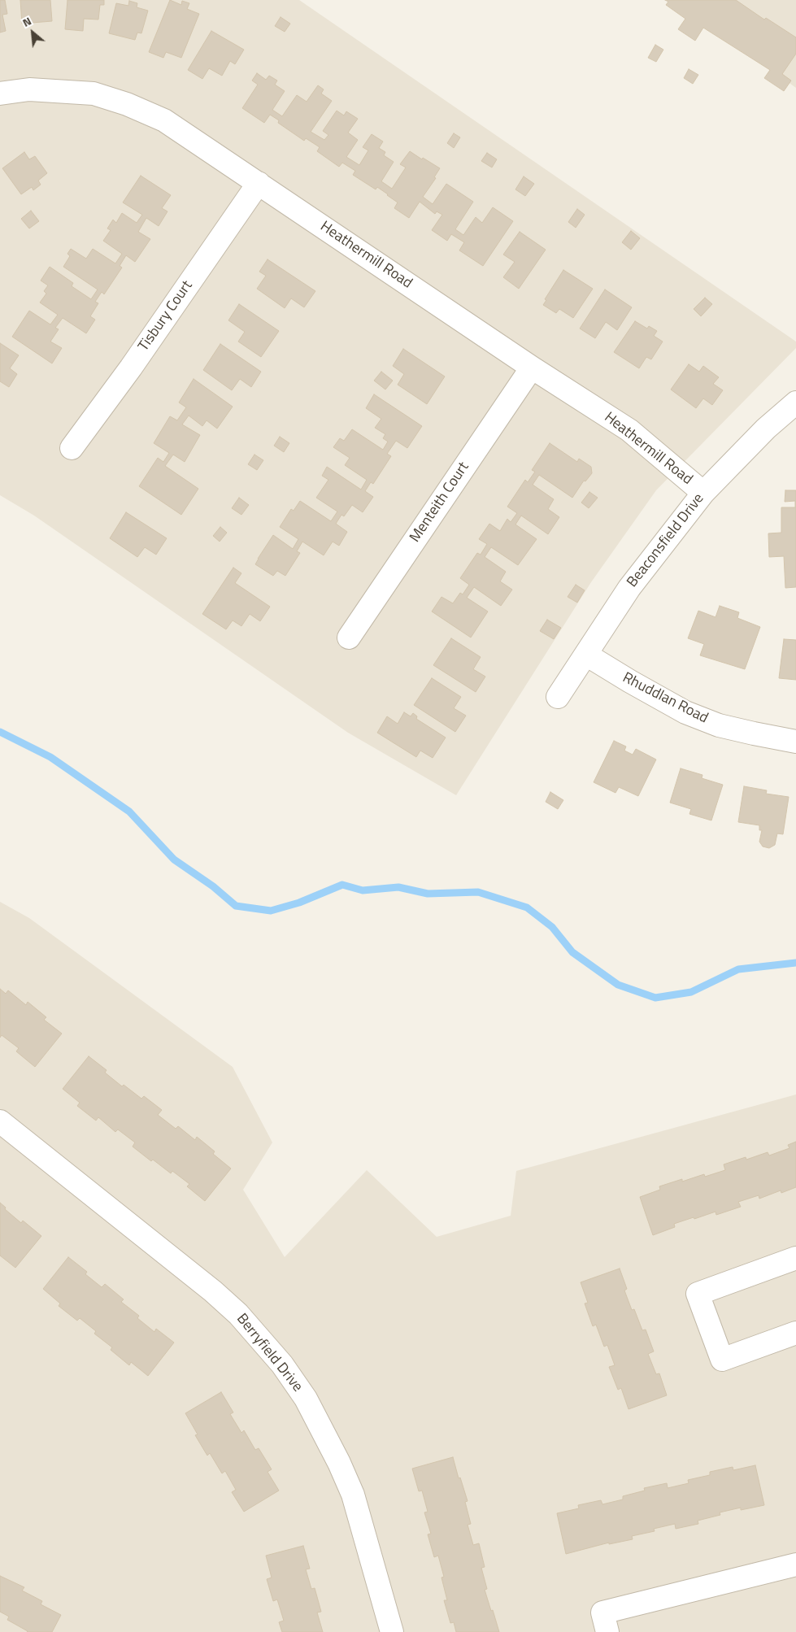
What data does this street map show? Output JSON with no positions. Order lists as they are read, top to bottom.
{
  "streets": {
    "street": [
      "Heathermill Road",
      "Tisbury Court",
      "Menteith Court",
      "Beaconsfield Drive",
      "Rhuddlan Road",
      "Berryfield Drive"
    ]
  },
  "crossings": [
    ["Heathermill Road", "Tisbury Court"],
    ["Heathermill Road", "Menteith Court"],
    ["Heathermill Road", "Beaconsfield Drive"],
    ["Beaconsfield Drive", "Rhuddlan Road"]
  ],
  "north": "top left"
}
